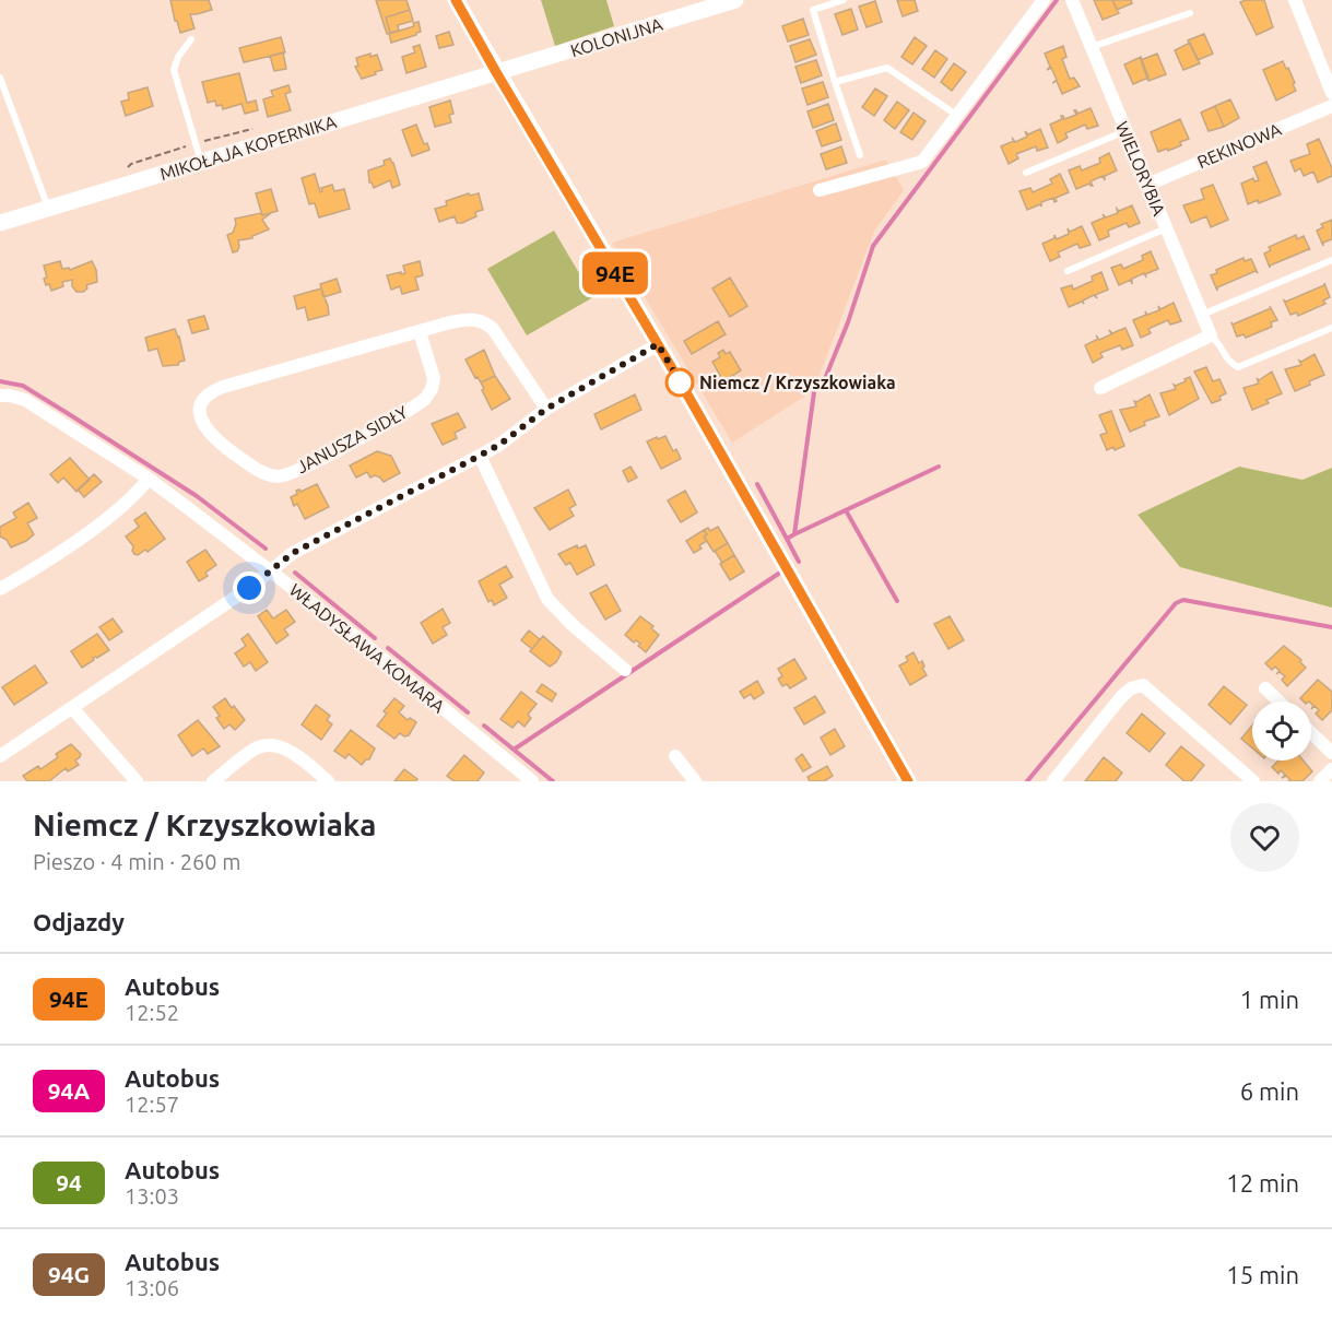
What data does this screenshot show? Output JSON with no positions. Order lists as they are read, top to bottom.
{
  "streets": {
    "street": [
      "KOLONIJNA",
      "REKINOWA",
      "MIKOŁAJA KOPERNIKA",
      "WIELORYBIA",
      "JANUSZA SIDŁY",
      "WŁADYSŁAWA KOMARA"
    ]
  },
  "crossings": [
    ["KOLONIJNA", "MIKOŁAJA KOPERNIKA"],
    ["REKINOWA", "WIELORYBIA"]
  ],
  "places": ["Niemcz / Krzyszkowiaka"],
  "lines": ["bus line 94E"],
  "page": {
    "on_map": "94E",
    "heading": [
      ["Niemcz / Krzyszkowiaka", "Pieszo · 4 min · 260 m"],
      "Odjazdy"
    ],
    "list": [
      {
        "mark": "94E",
        "name": "Autobus",
        "note": "12:52",
        "value": "1 min"
      },
      {
        "mark": "94A",
        "name": "Autobus",
        "note": "12:57",
        "value": "6 min"
      },
      {
        "mark": "94",
        "name": "Autobus",
        "note": "13:03",
        "value": "12 min"
      },
      {
        "mark": "94G",
        "name": "Autobus",
        "note": "13:06",
        "value": "15 min"
      }
    ]
  }
}
